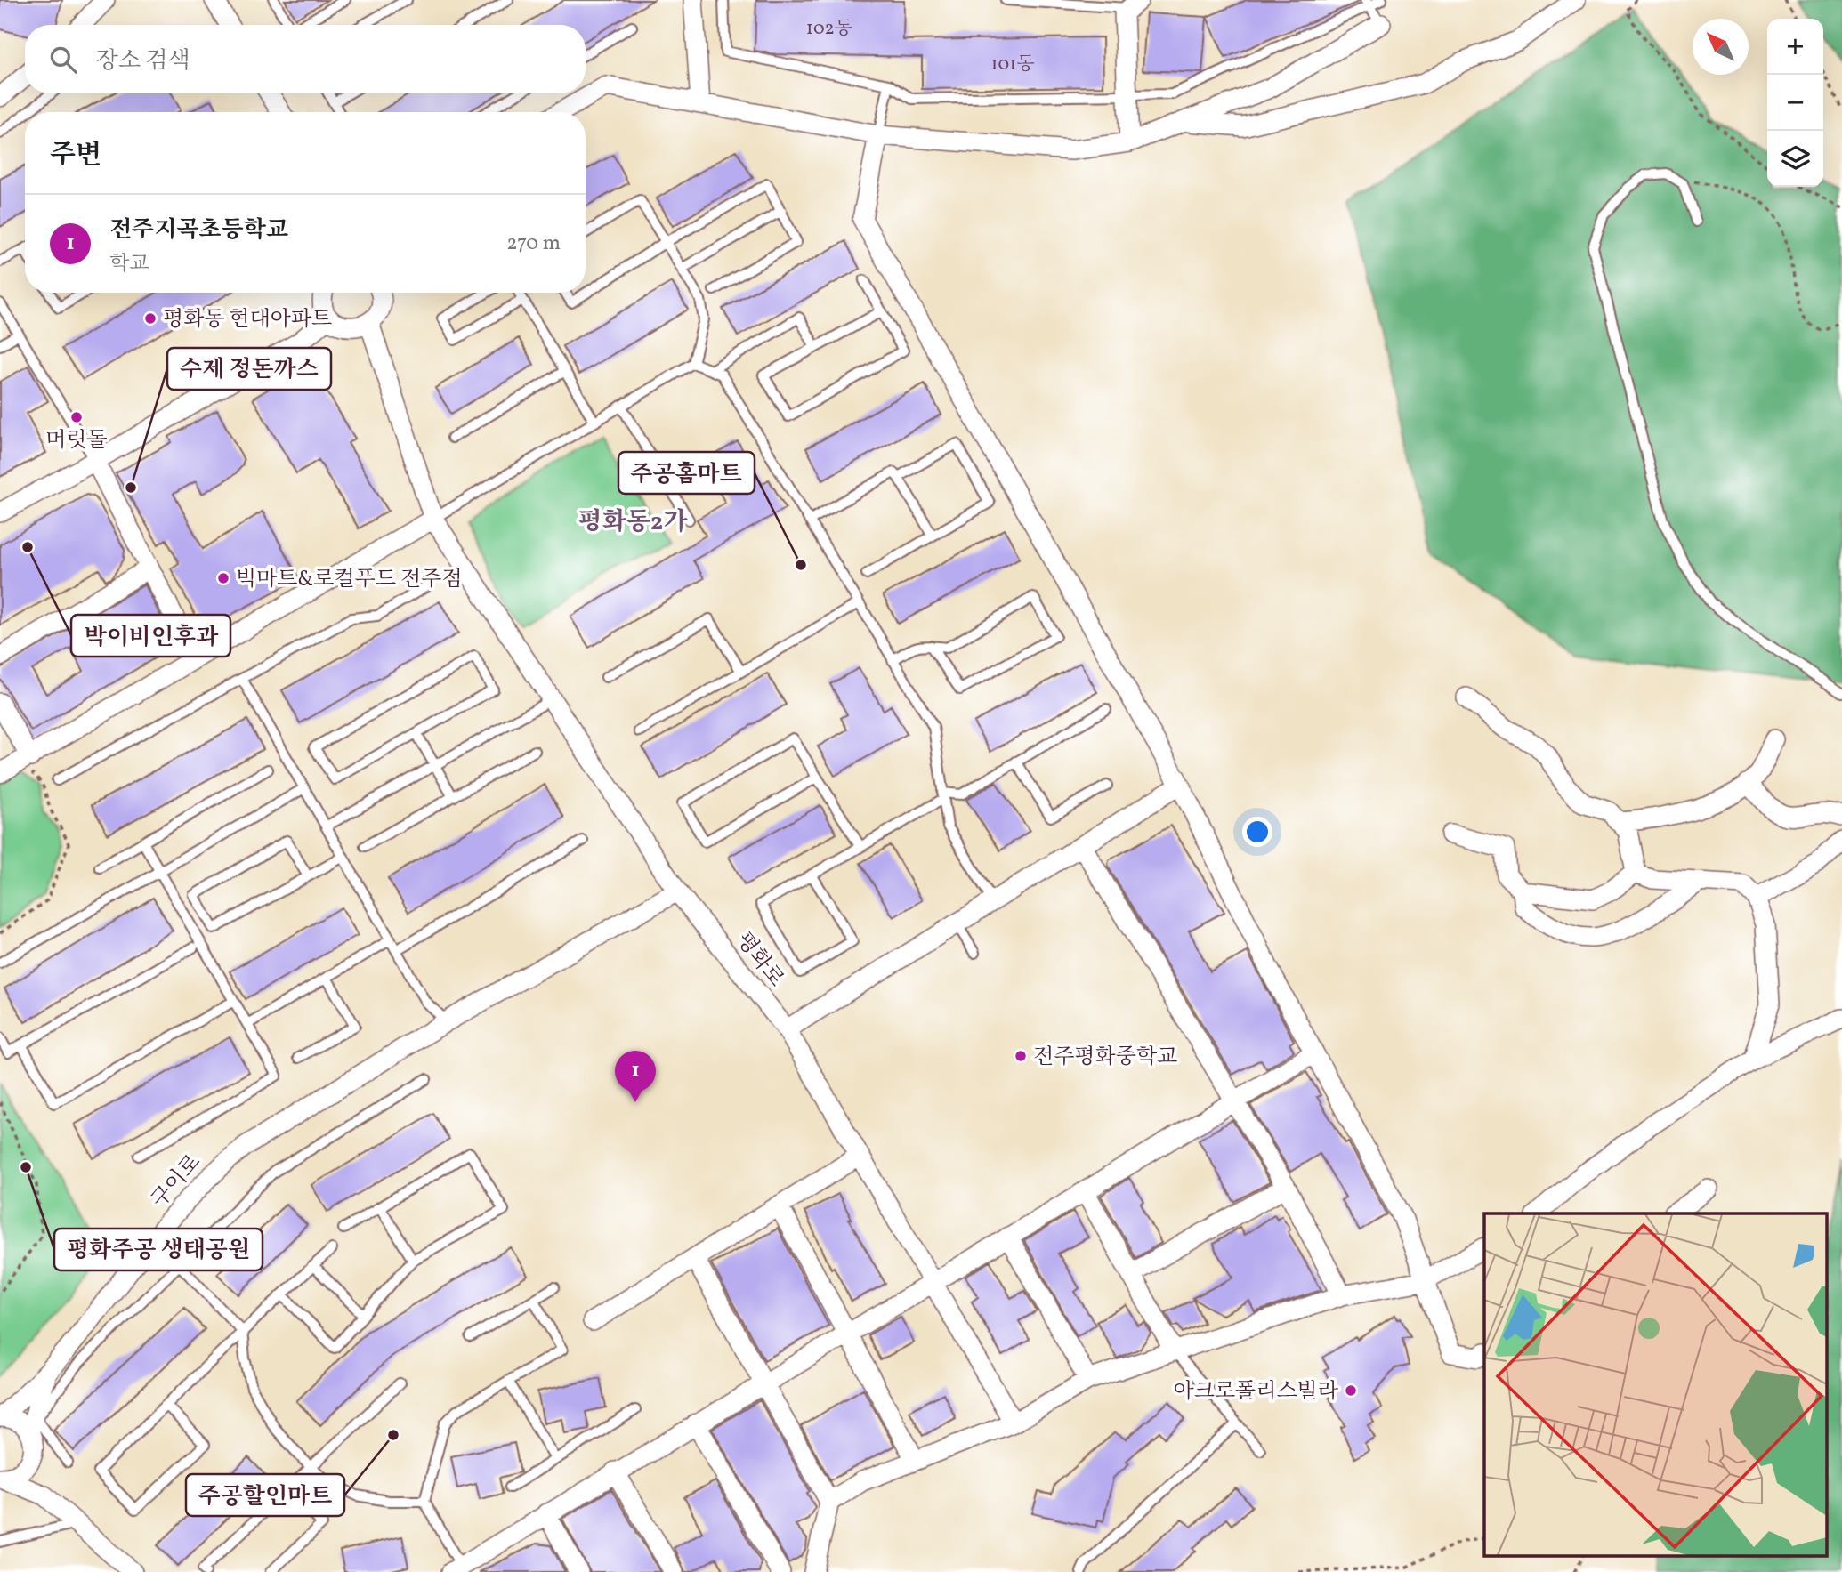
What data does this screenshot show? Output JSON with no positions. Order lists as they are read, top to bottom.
{
  "streets": {
    "street": ["평화로", "구이로"]
  },
  "districts": ["평화동2가"],
  "places": [
    "평화동 현대아파트",
    "머릿돌",
    "수제 정돈까스",
    "박이비인후과",
    "주공홈마트",
    "빅마트&로컬푸드 전주점",
    "전주평화중학교",
    "평화주공 생태공원",
    "아크로폴리스빌라",
    "주공할인마트"
  ],
  "house_numbers": ["102동", "101동"],
  "north": "top left",
  "page": {
    "map_buttons": ["+", "−"],
    "search": "장소 검색",
    "heading": "주변",
    "list": [
      {
        "mark": "1",
        "name": "전주지곡초등학교",
        "note": "학교",
        "value": "270 m"
      }
    ],
    "pins": "1"
  }
}
